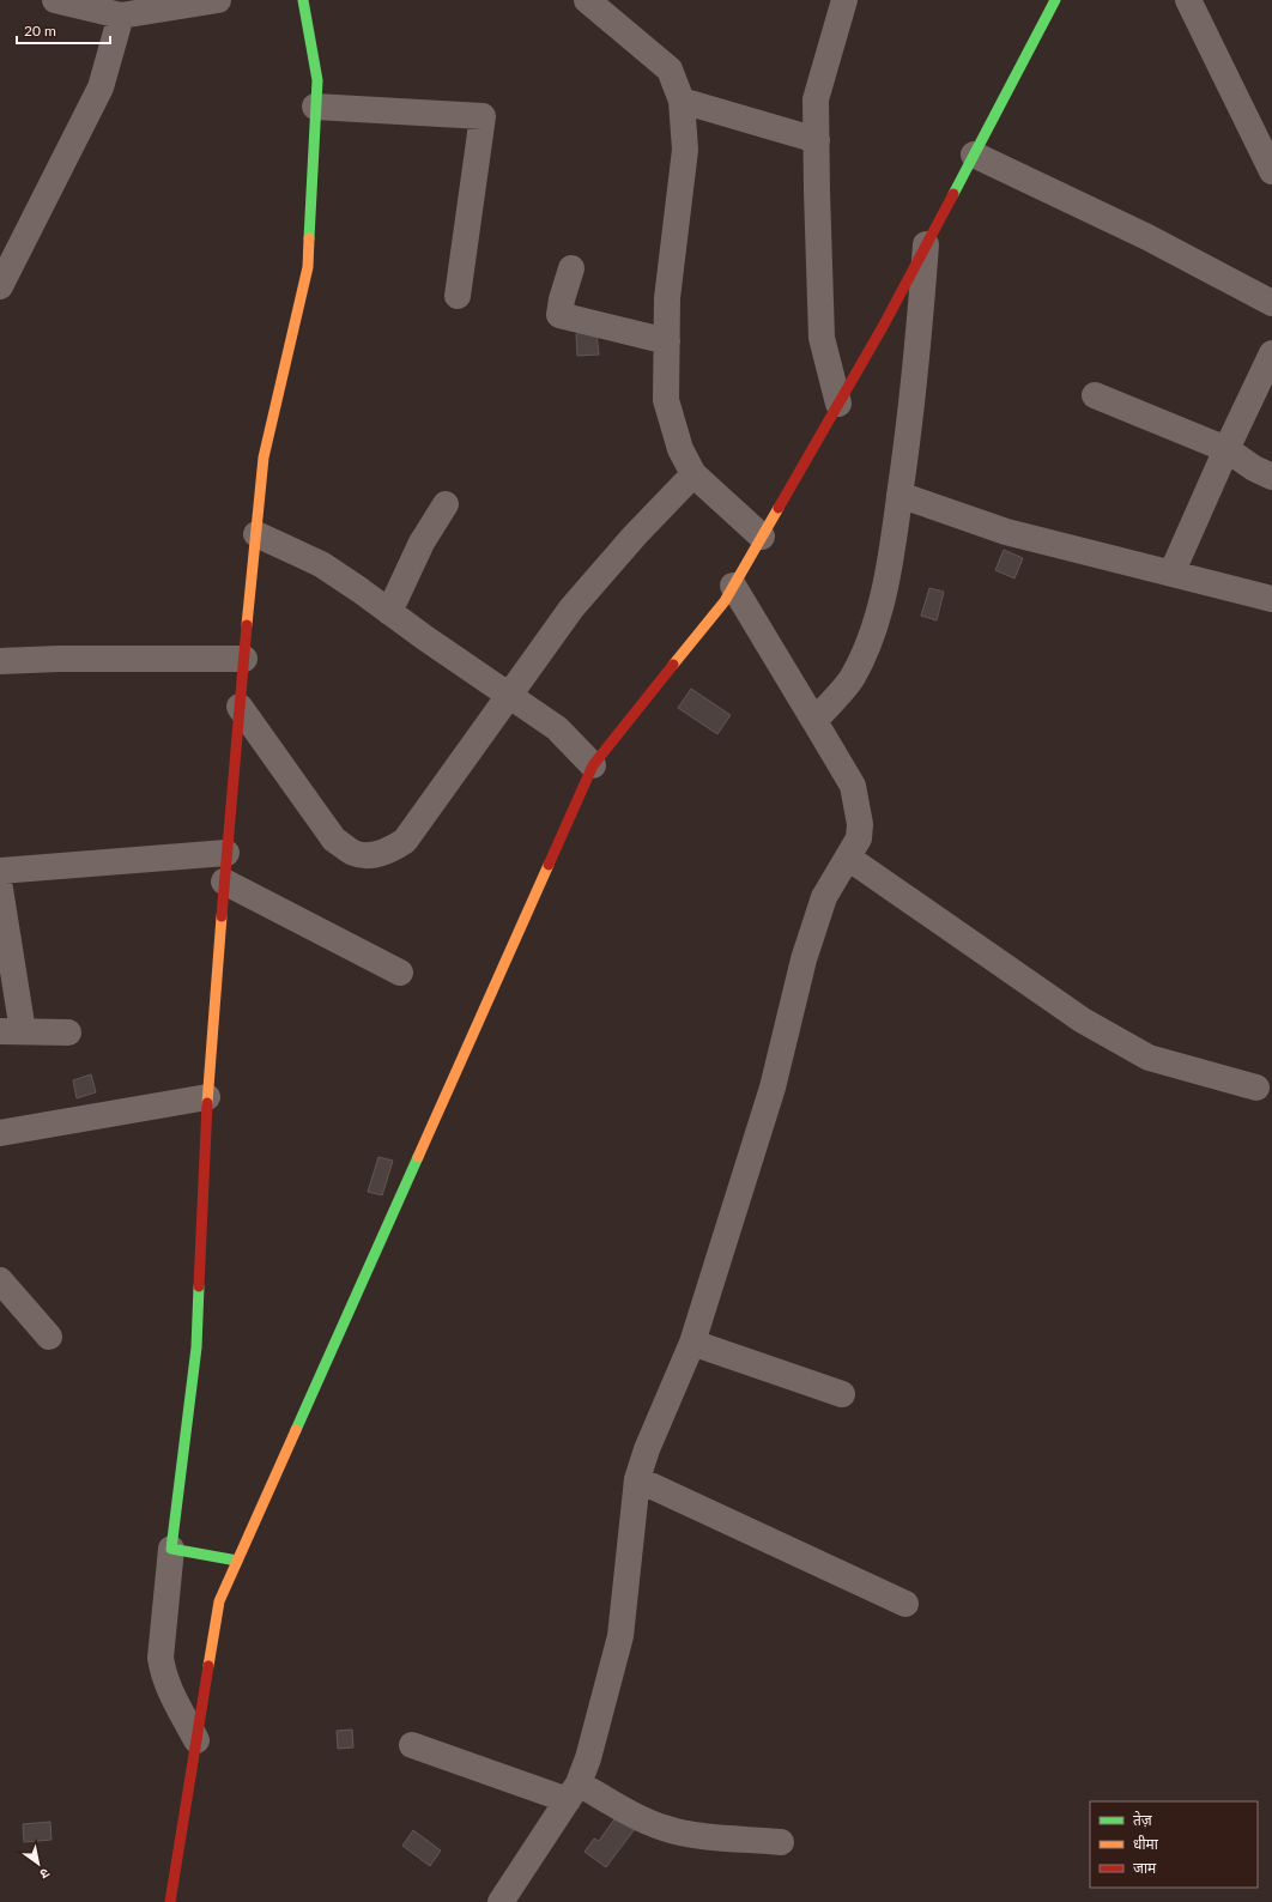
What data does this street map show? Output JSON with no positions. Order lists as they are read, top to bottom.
{
  "legend": ["तेज़", "धीमा", "जाम"],
  "scale_bar": "20 m",
  "north": "bottom right"
}
